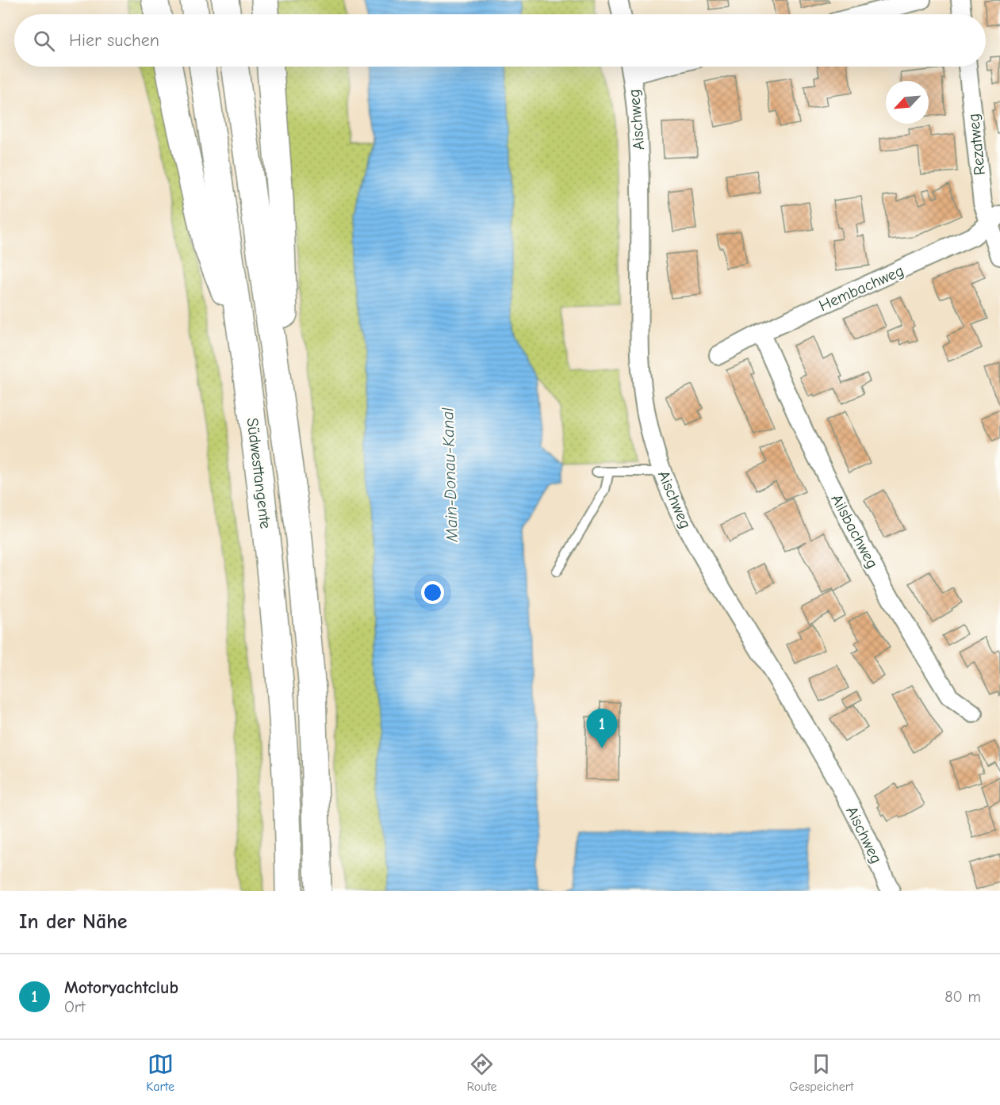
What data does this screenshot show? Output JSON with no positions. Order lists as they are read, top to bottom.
{
  "streets": {
    "highway": ["Südwesttangente"],
    "street": [
      "Aischweg",
      "Rezatweg",
      "Hembachweg",
      "Ailsbachweg"
    ]
  },
  "crossings": [
    ["Rezatweg", "Hembachweg"],
    ["Hembachweg", "Ailsbachweg"]
  ],
  "water": ["Main-Donau-Kanal"],
  "north": "bottom left",
  "page": {
    "search": "Hier suchen",
    "pins": "1",
    "heading": "In der Nähe",
    "list": [
      {
        "mark": "1",
        "name": "Motoryachtclub",
        "note": "Ort",
        "value": "80 m"
      }
    ],
    "nav": ["Karte", "Route", "Gespeichert"]
  }
}
